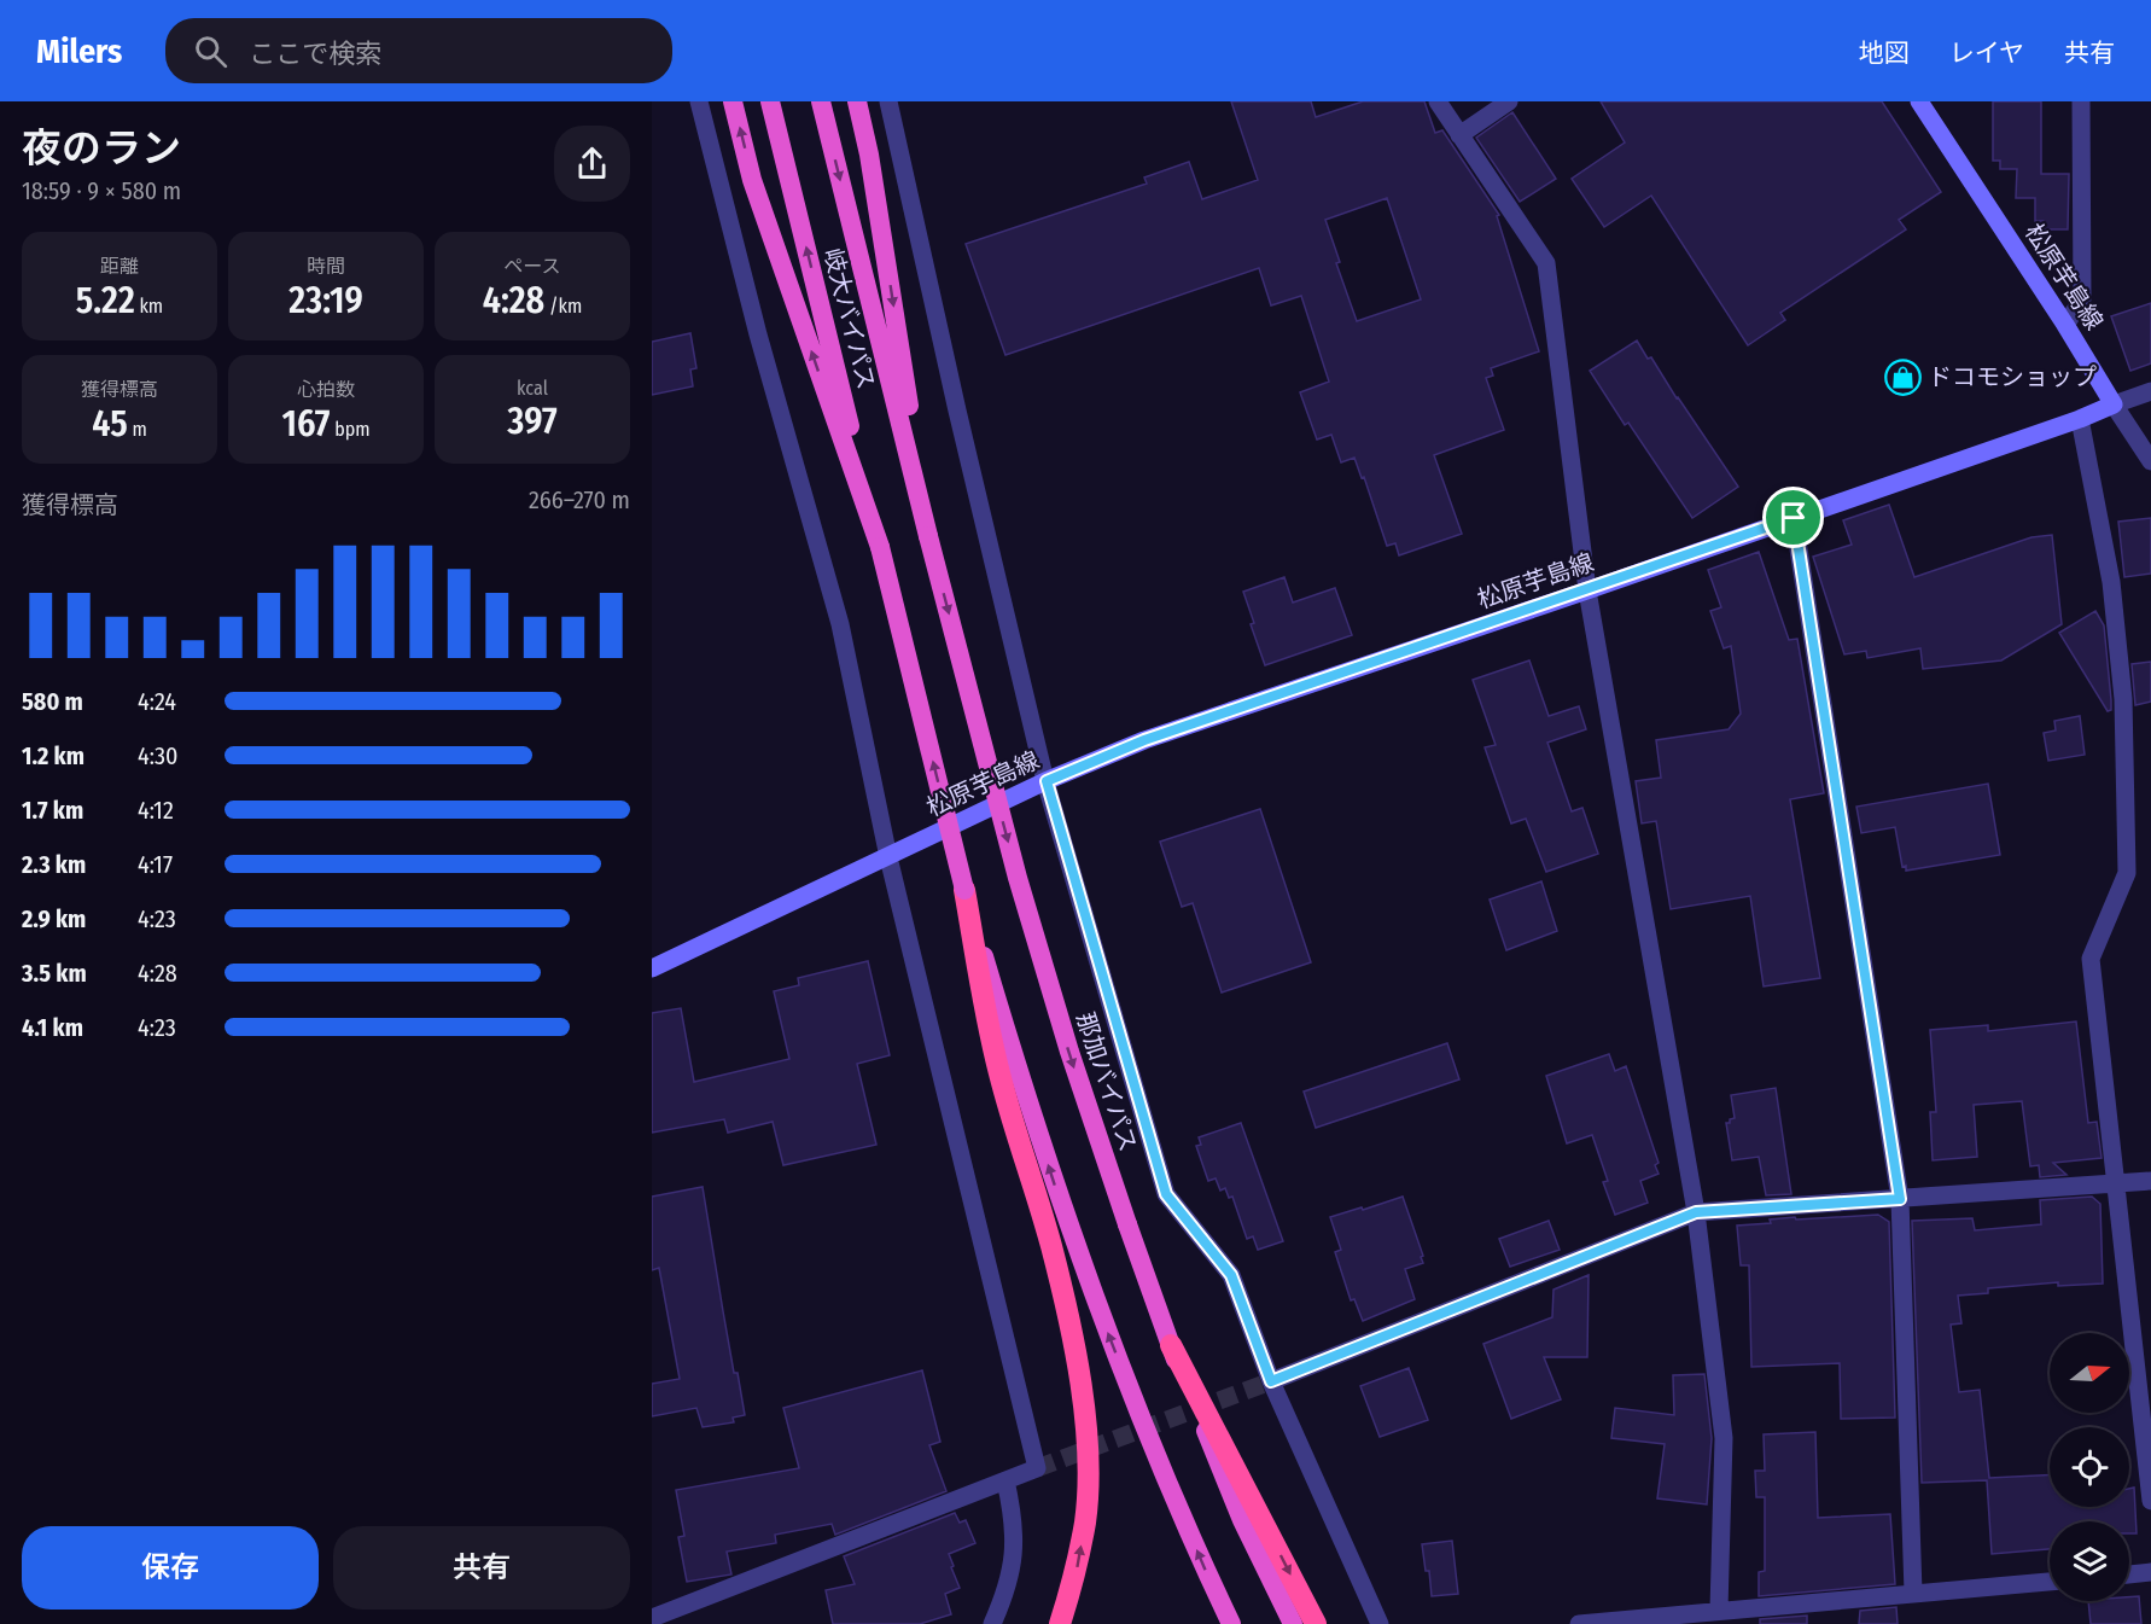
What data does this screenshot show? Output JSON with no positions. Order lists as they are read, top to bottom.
{
  "streets": {
    "highway": ["岐大バイパス", "那加バイパス"],
    "main road": ["松原芋島線"]
  },
  "crossings": [
    ["岐大バイパス", "那加バイパス"]
  ],
  "places": {
    "shop": ["ドコモショップ"]
  },
  "north": "right",
  "page": {
    "header": "Milers",
    "search": "ここで検索",
    "nav": ["地図", "レイヤ", "共有"],
    "heading": ["夜のラン", "18:59 · 9 × 580 m"],
    "stats": [
      ["距離", "5.22 km"],
      ["時間", "23:19"],
      ["ペース", "4:28 /km"],
      ["獲得標高", "45 m"],
      ["心拍数", "167 bpm"],
      ["kcal", "397"]
    ],
    "chart": ["獲得標高", "266–270 m"],
    "list": [
      {
        "name": "580 m",
        "note": "4:24"
      },
      {
        "name": "1.2 km",
        "note": "4:30"
      },
      {
        "name": "1.7 km",
        "note": "4:12"
      },
      {
        "name": "2.3 km",
        "note": "4:17"
      },
      {
        "name": "2.9 km",
        "note": "4:23"
      },
      {
        "name": "3.5 km",
        "note": "4:28"
      },
      {
        "name": "4.1 km",
        "note": "4:23"
      }
    ],
    "buttons": ["保存", "共有"]
  }
}
